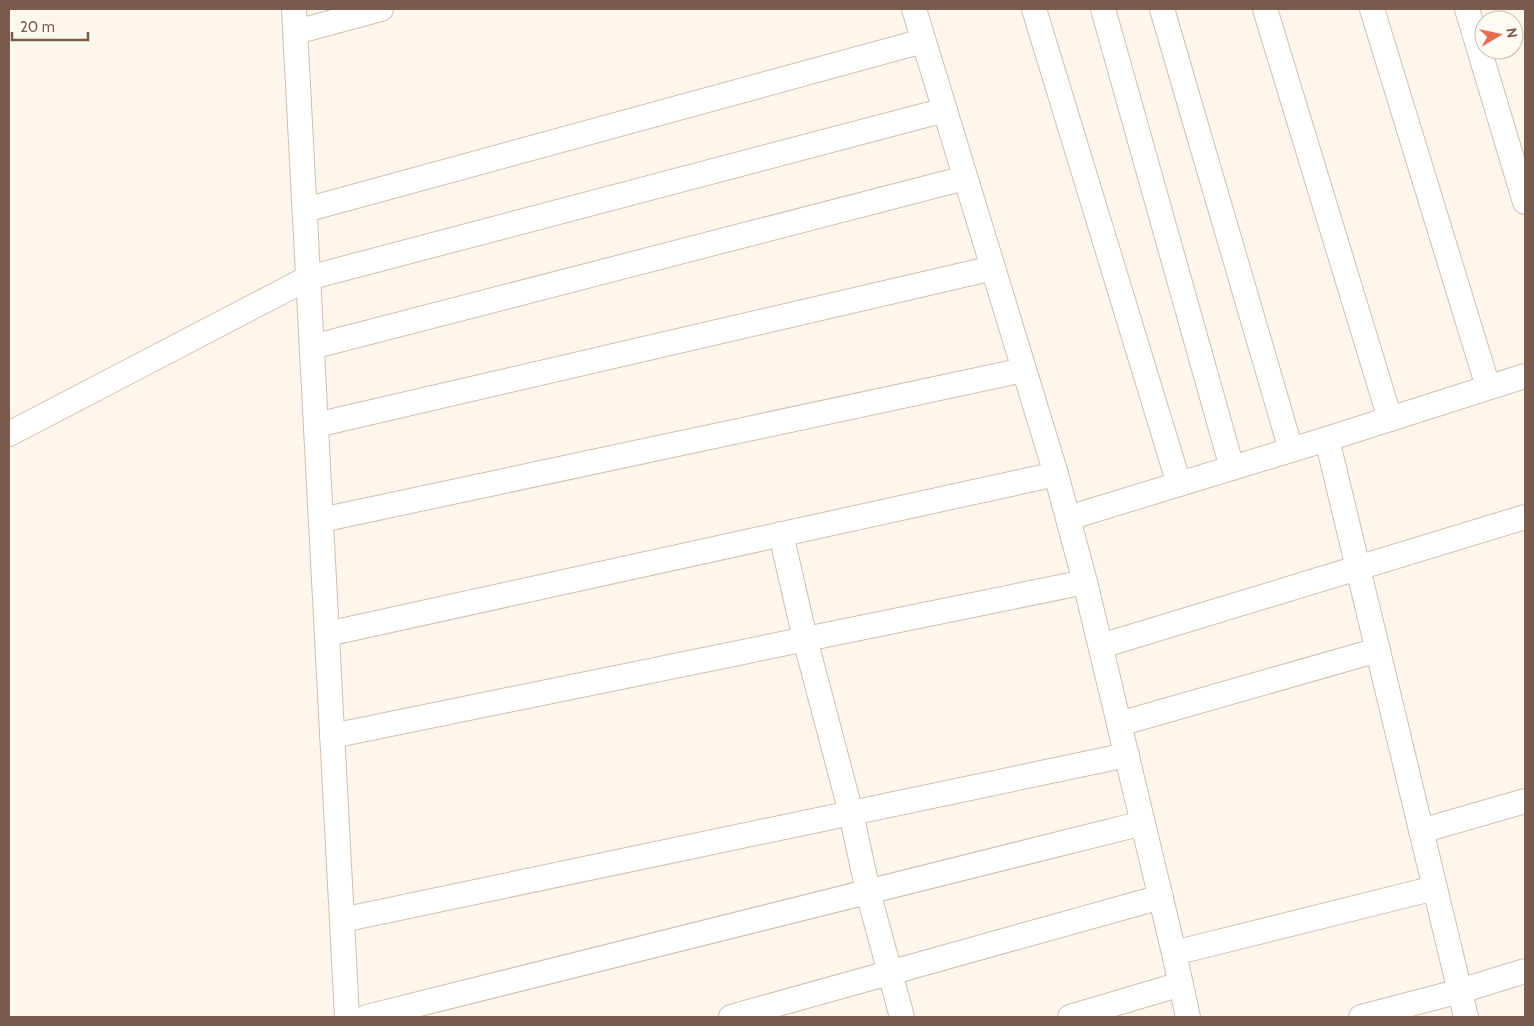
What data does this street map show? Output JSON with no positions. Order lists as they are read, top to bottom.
{
  "scale_bar": "20 m",
  "north": "right"
}
